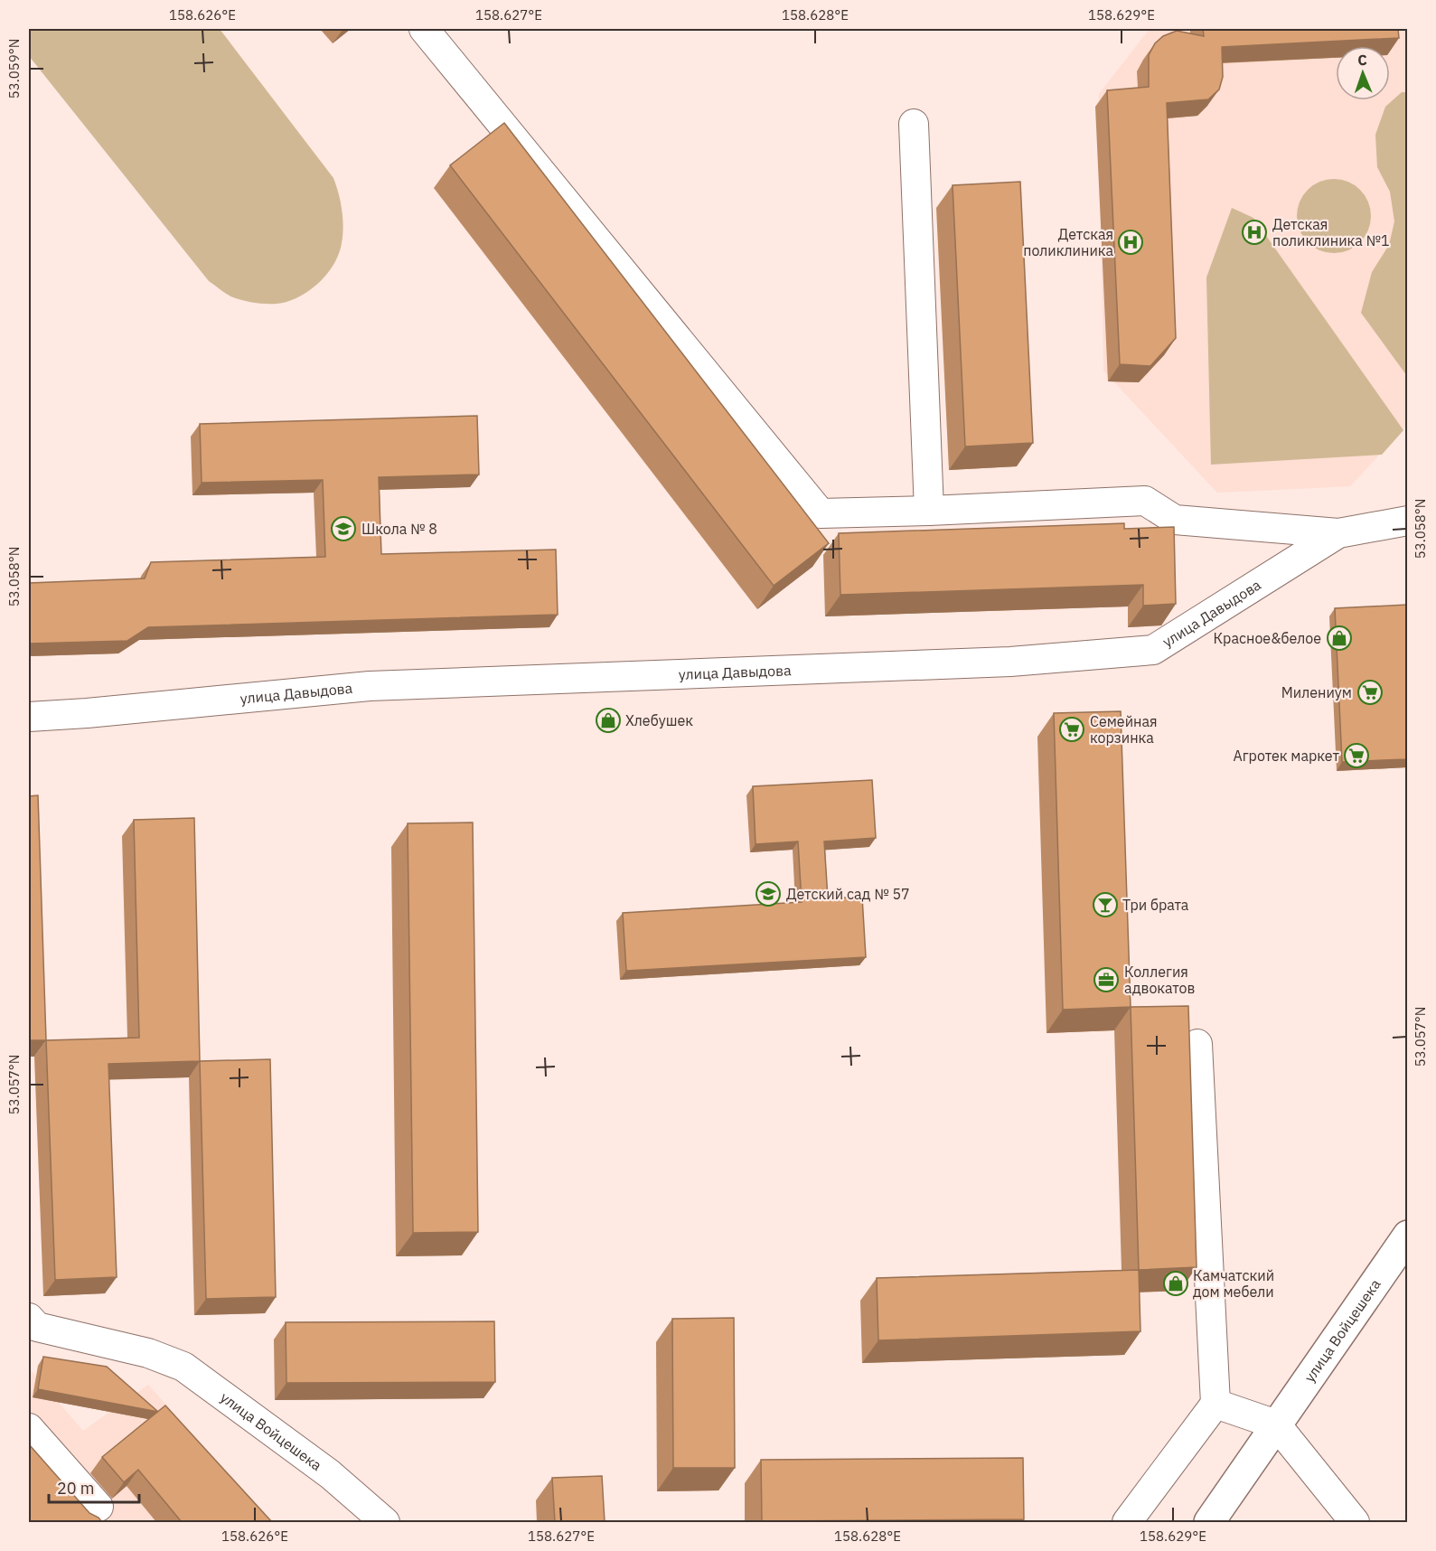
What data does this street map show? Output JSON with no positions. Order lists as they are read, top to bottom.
{
  "streets": {
    "main road": ["улица Войцешека"],
    "street": ["улица Давыдова"]
  },
  "places": {
    "hospital": ["Детская поликлиника №1", "Детская поликлиника"],
    "school or university": ["Школа № 8", "Детский сад № 57"],
    "shop": ["Красное&белое", "Хлебушек", "Камчатский дом мебели"],
    "supermarket": ["Милениум", "Семейная корзинка", "Агротек маркет"],
    "bar": ["Три брата"],
    "office": ["Коллегия адвокатов"]
  },
  "scale_bar": "20 m",
  "north": "top",
  "coordinates": [
    "158.626°E",
    "158.627°E",
    "158.628°E",
    "158.629°E",
    "53.059°N",
    "53.058°N",
    "53.057°N"
  ]
}
